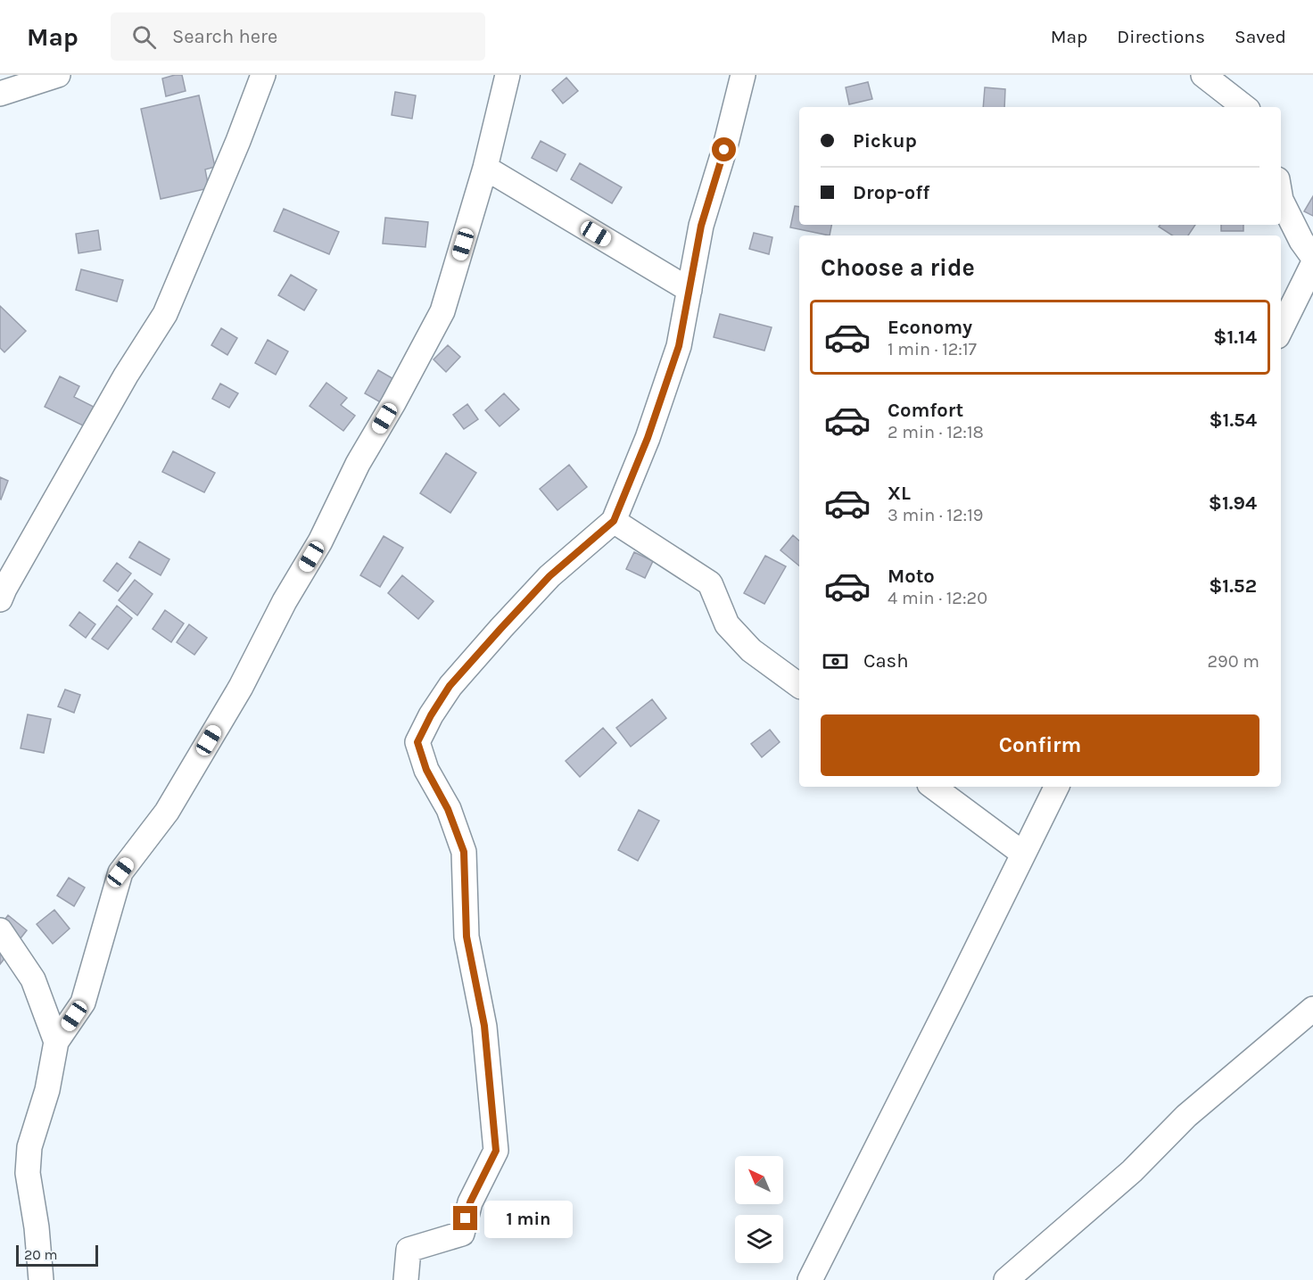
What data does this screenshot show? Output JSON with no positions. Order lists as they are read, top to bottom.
{
  "scale_bar": "20 m",
  "north": "top left",
  "page": {
    "header": "Map",
    "search": "Search here",
    "nav": ["Map", "Directions", "Saved"],
    "banner": ["Pickup", "Drop-off"],
    "heading": "Choose a ride",
    "list": [
      {
        "name": "Economy",
        "note": "1 min · 12:17",
        "value": "$1.14"
      },
      {
        "name": "Comfort",
        "note": "2 min · 12:18",
        "value": "$1.54"
      },
      {
        "name": "XL",
        "note": "3 min · 12:19",
        "value": "$1.94"
      },
      {
        "name": "Moto",
        "note": "4 min · 12:20",
        "value": "$1.52"
      }
    ],
    "pay": ["Cash", "290 m"],
    "buttons": "Confirm",
    "bubble": "1 min",
    "scale": "20 m"
  }
}
